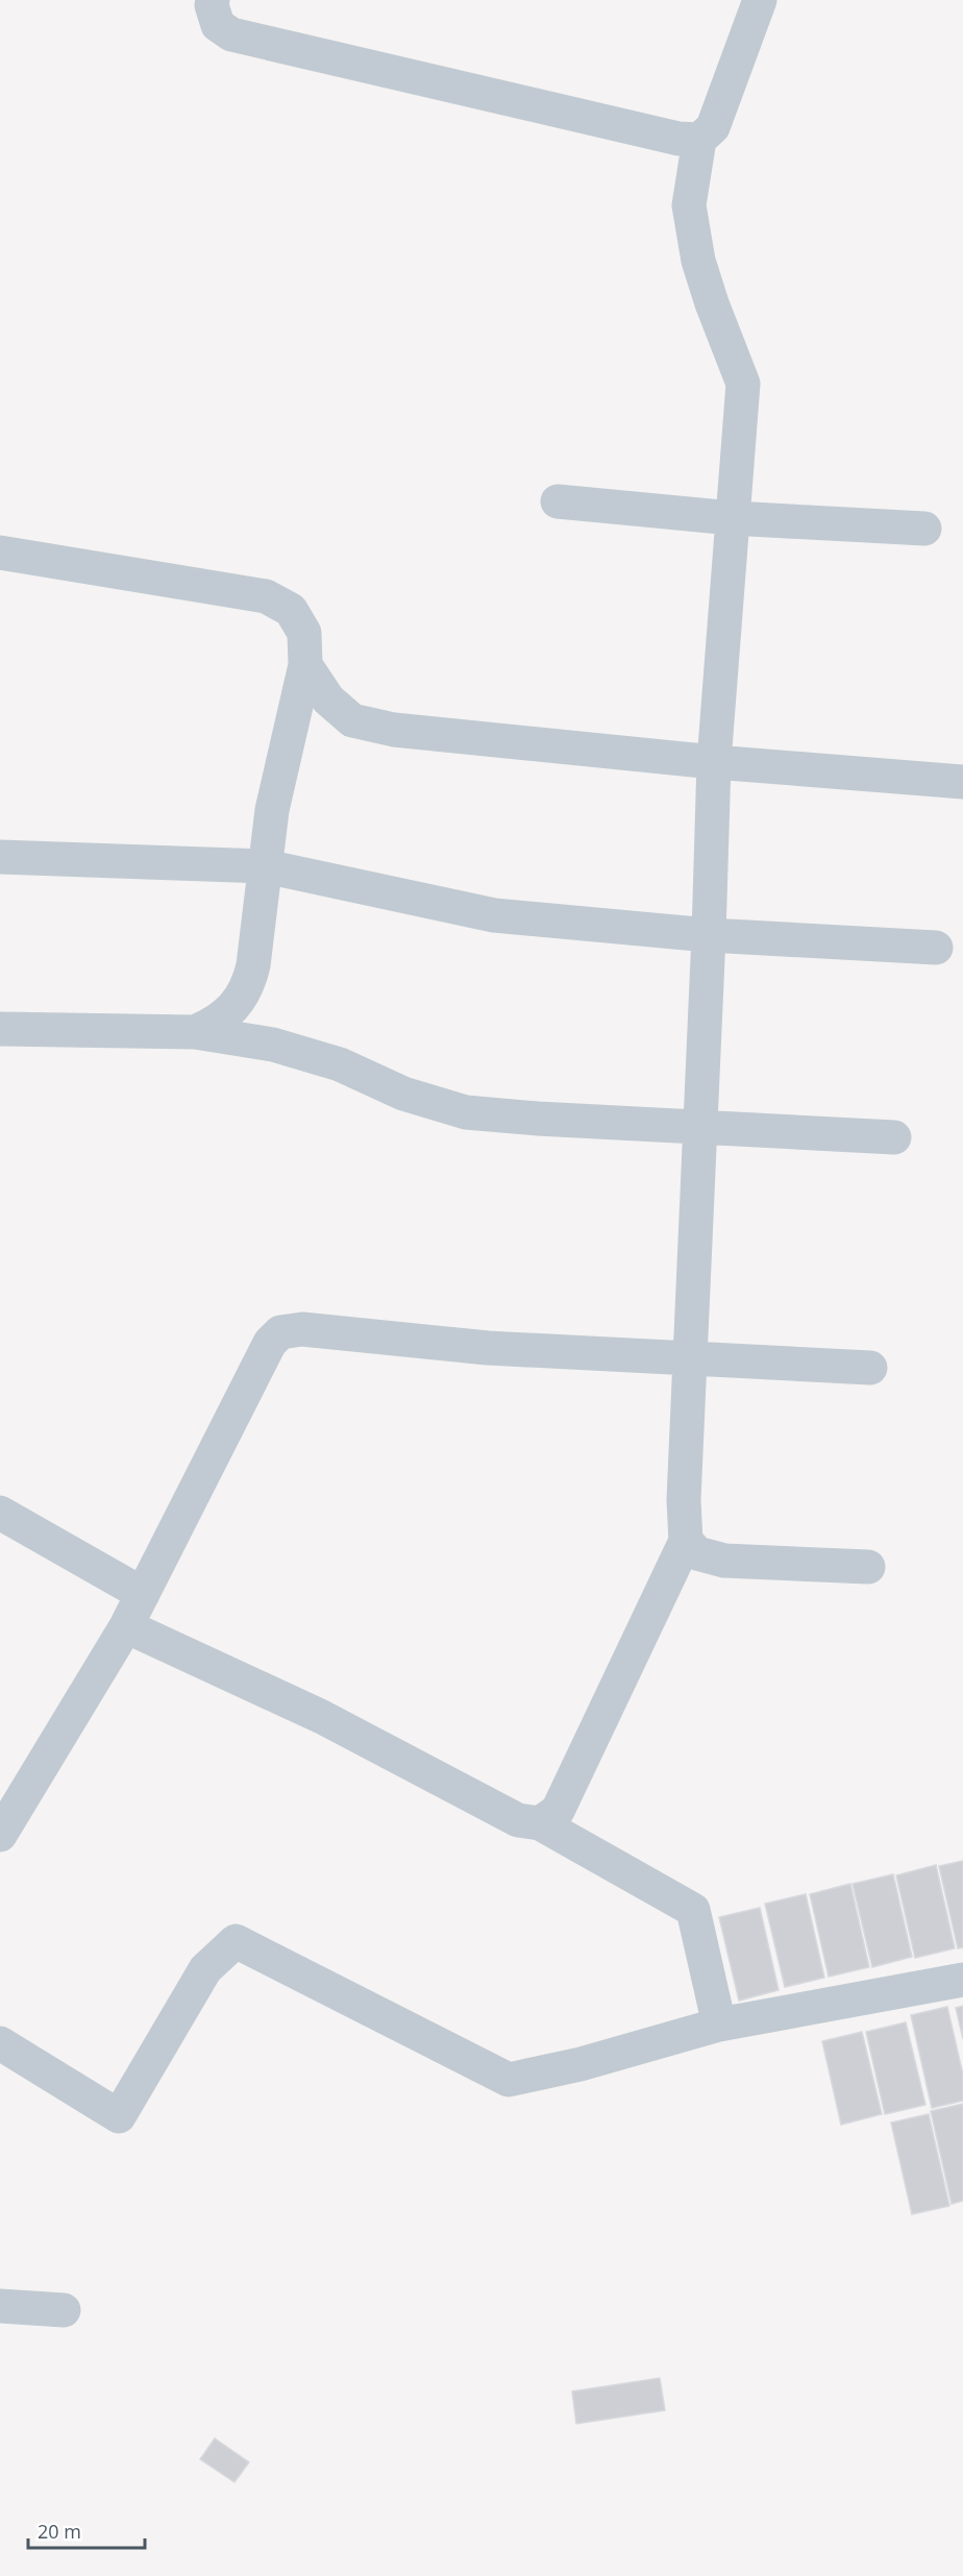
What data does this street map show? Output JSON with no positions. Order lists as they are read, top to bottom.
{
  "scale_bar": "20 m"
}
